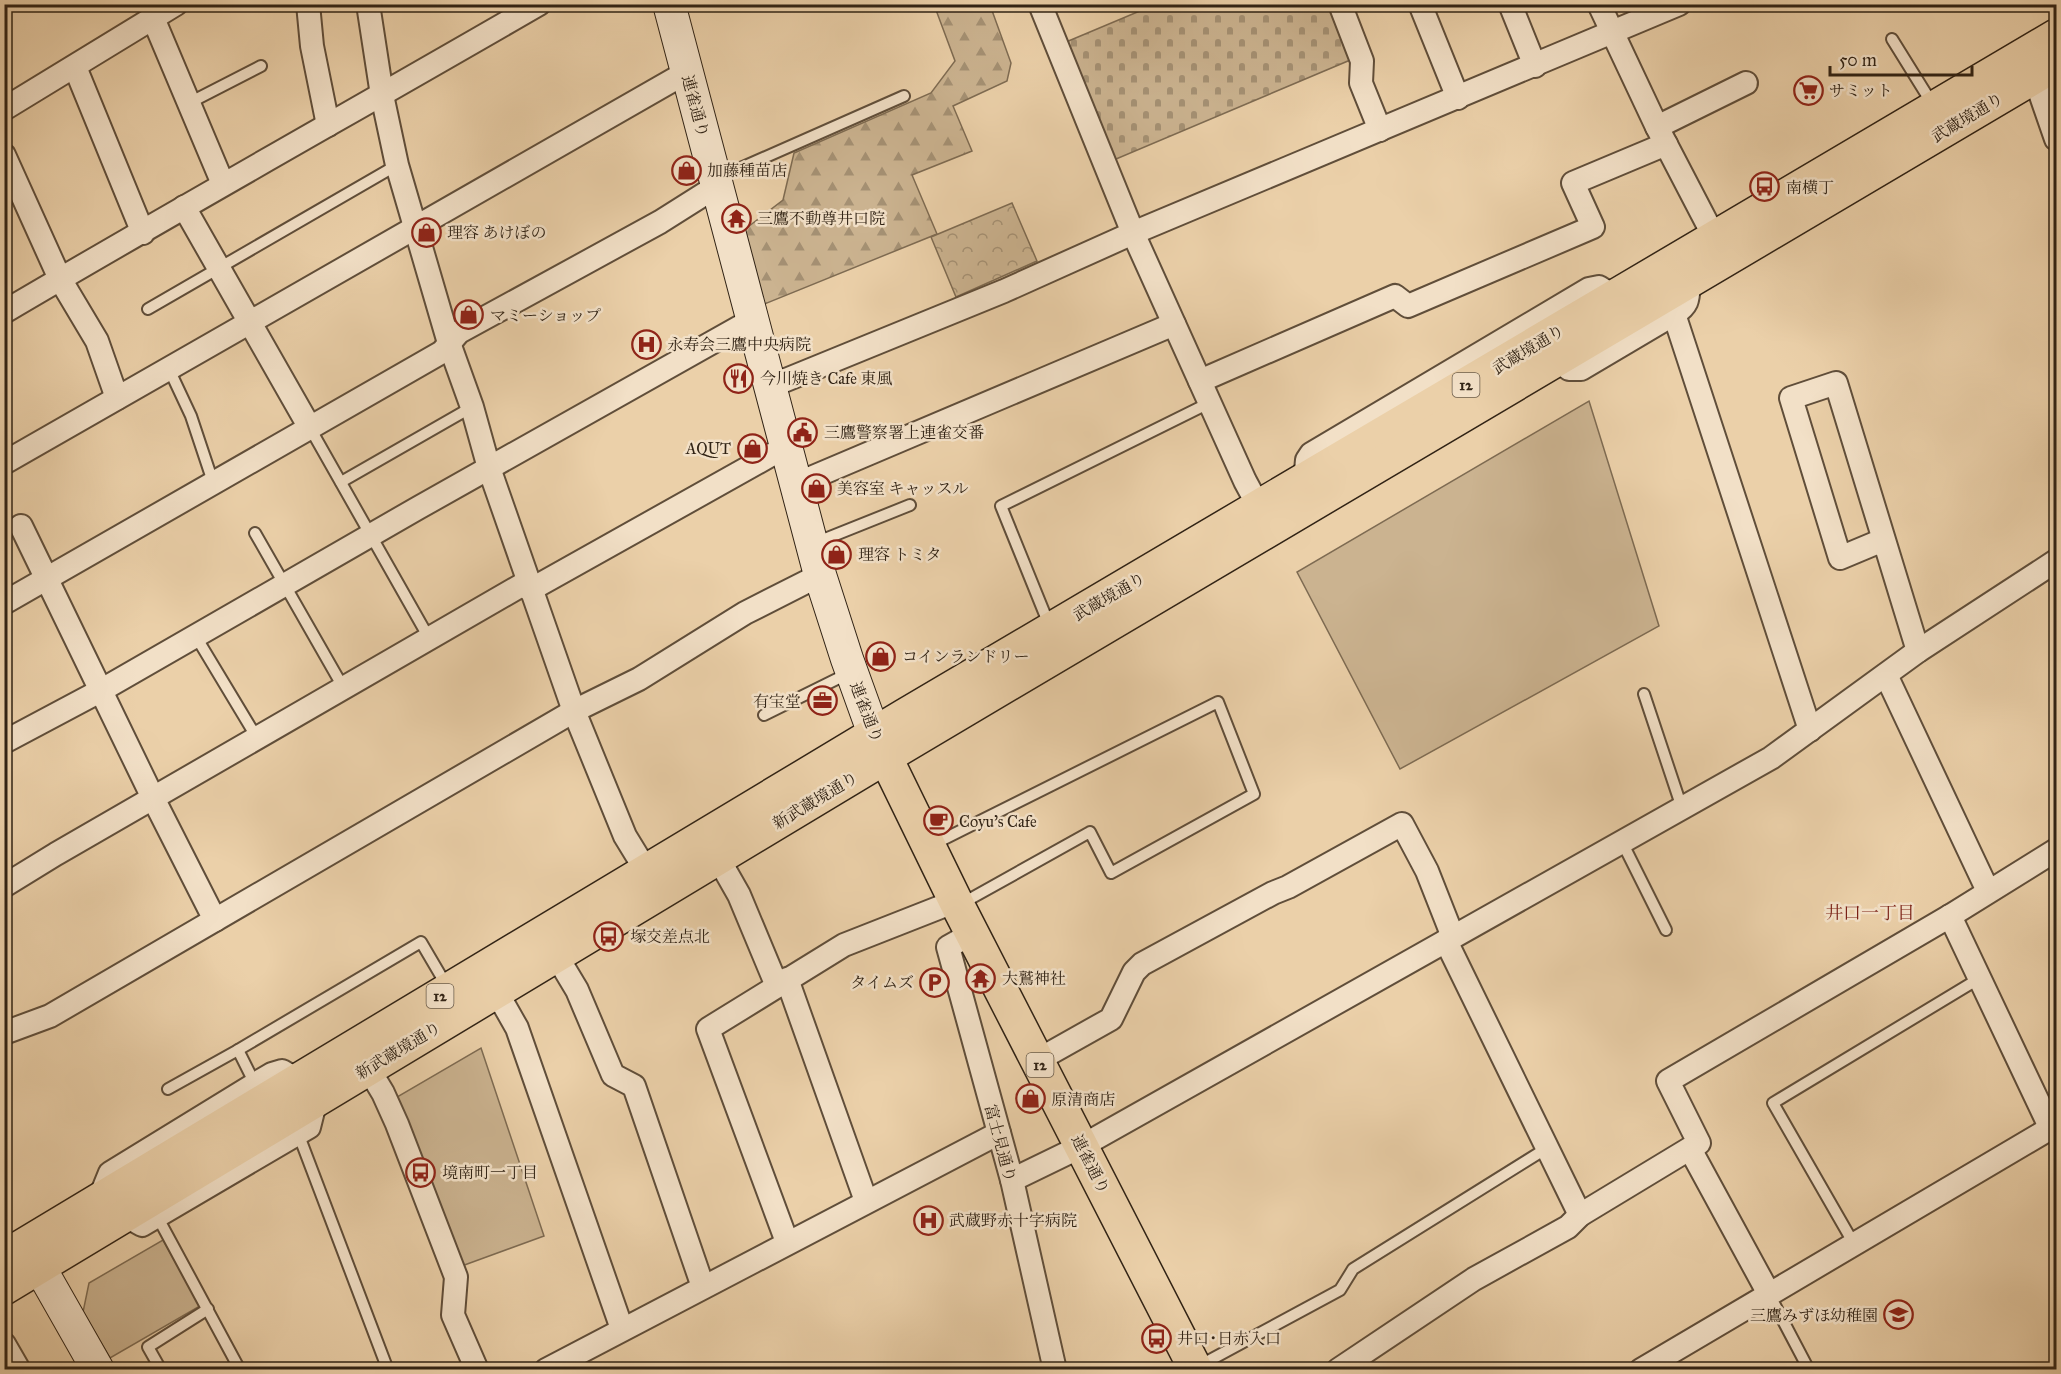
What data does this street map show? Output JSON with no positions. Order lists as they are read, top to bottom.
{
  "streets": {
    "main road": [
      "連雀通り",
      "武蔵境通り",
      "12",
      "新武蔵境通り"
    ],
    "street": ["富士見通り"]
  },
  "crossings": [
    ["連雀通り", "武蔵境通り"],
    ["連雀通り", "新武蔵境通り"],
    ["連雀通り", "富士見通り"],
    ["武蔵境通り", "新武蔵境通り"]
  ],
  "districts": ["井口一丁目"],
  "places": {
    "supermarket": ["サミット"],
    "shop": [
      "加藤種苗店",
      "理容 あけぼの",
      "マミーショップ",
      "AQUT",
      "美容室 キャッスル",
      "理容 トミタ",
      "コインランドリー",
      "原清商店"
    ],
    "bus stop": [
      "南横丁",
      "塚交差点北",
      "境南町一丁目",
      "井口･日赤入口"
    ],
    "temple": ["三鷹不動尊井口院", "大鷲神社"],
    "hospital": ["永寿会三鷹中央病院", "武蔵野赤十字病院"],
    "restaurant": ["今川焼き Cafe 東風"],
    "public building": ["三鷹警察署上連雀交番"],
    "office": ["有宝堂"],
    "cafe": ["Coyu's Cafe"],
    "parking": ["タイムズ"],
    "school or university": ["三鷹みずほ幼稚園"]
  },
  "scale_bar": "50 m"
}
